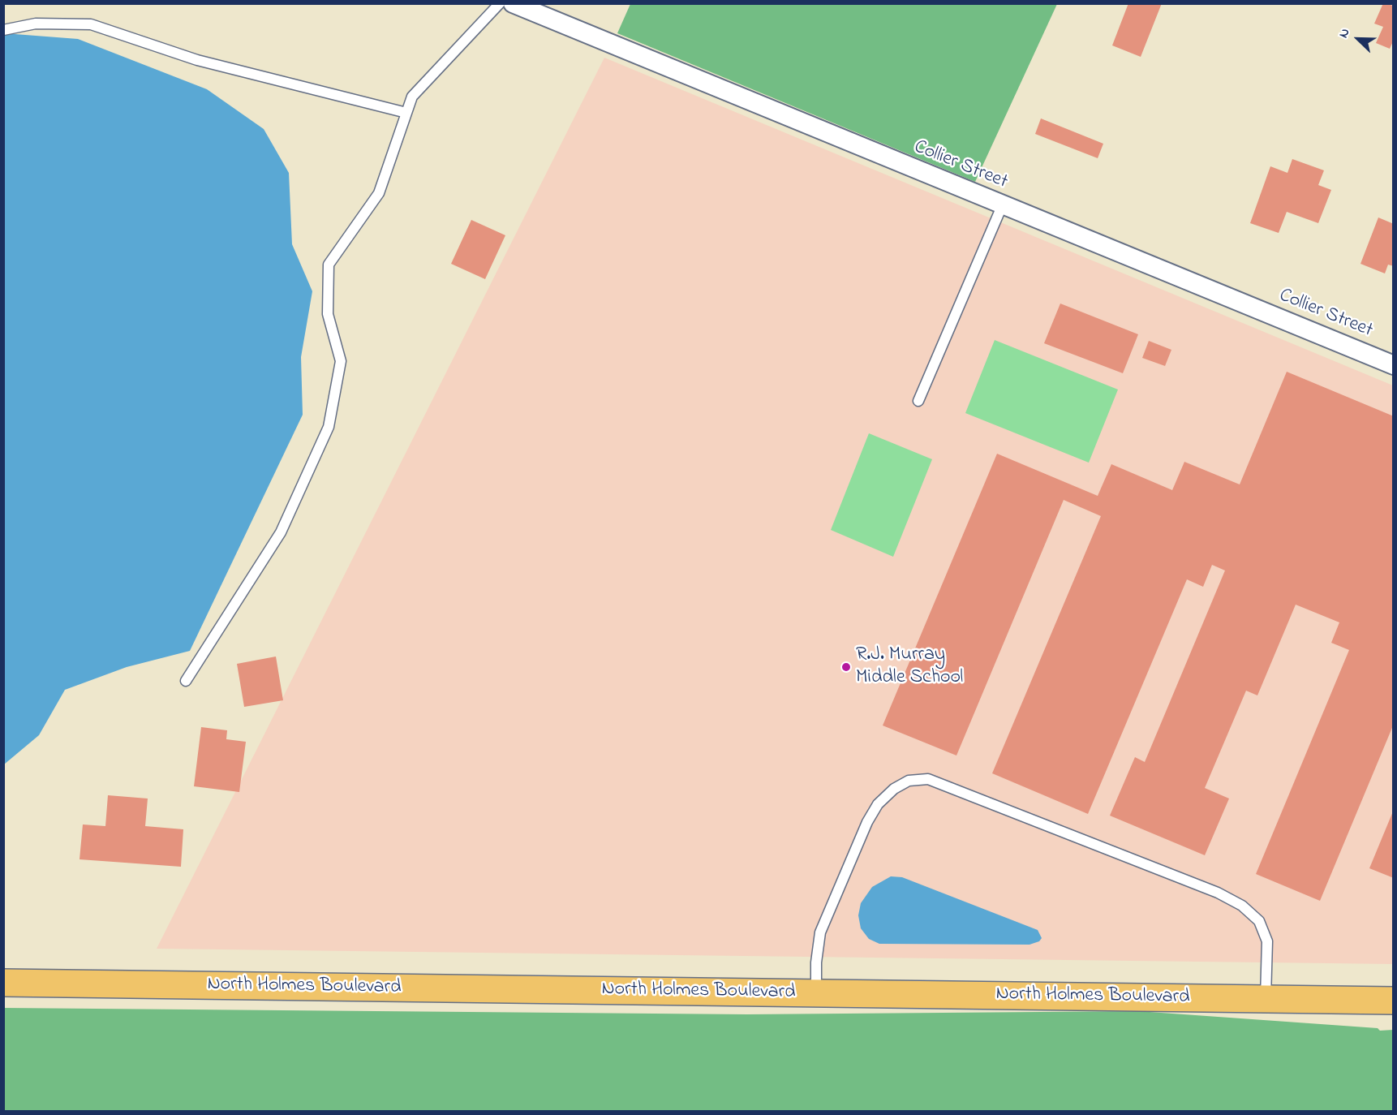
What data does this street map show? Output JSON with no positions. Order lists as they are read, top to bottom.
{
  "streets": {
    "main road": ["North Holmes Boulevard"],
    "street": ["Collier Street"]
  },
  "places": ["R.J. Murray Middle School"],
  "north": "top left"
}
